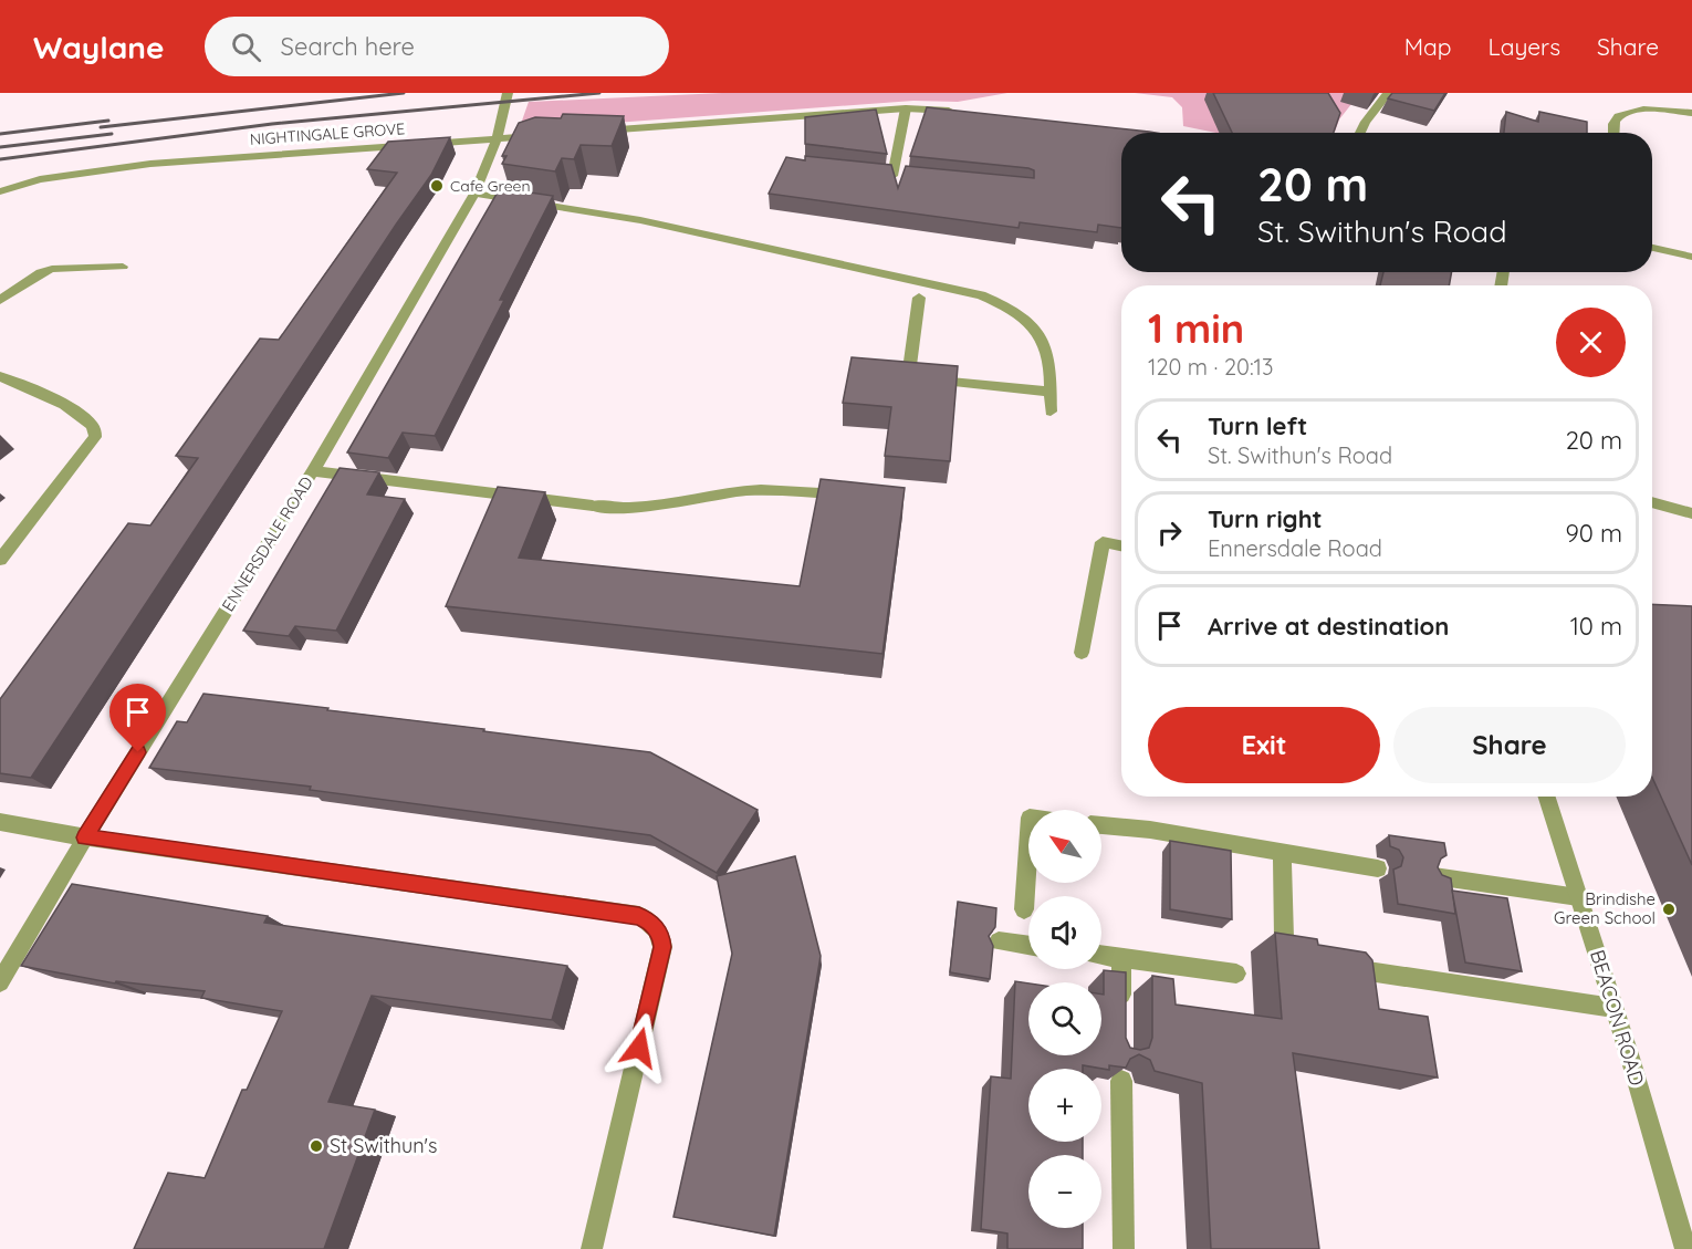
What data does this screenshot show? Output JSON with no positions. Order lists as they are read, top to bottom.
{
  "streets": {
    "street": ["NIGHTINGALE GROVE", "ENNERSDALE ROAD", "BEACON ROAD"]
  },
  "crossings": [
    ["NIGHTINGALE GROVE", "ENNERSDALE ROAD"]
  ],
  "places": ["Cafe Green", "Brindishe Green School", "St Swithun's"],
  "north": "top left",
  "page": {
    "header": "Waylane",
    "search": "Search here",
    "nav": ["Map", "Layers", "Share"],
    "turn": ["20 m", "St. Swithun's Road"],
    "heading": ["1 min", "120 m · 20:13"],
    "list": [
      {
        "name": "Turn left",
        "note": "St. Swithun's Road",
        "value": "20 m"
      },
      {
        "name": "Turn right",
        "note": "Ennersdale Road",
        "value": "90 m"
      },
      {
        "name": "Arrive at destination",
        "value": "10 m"
      }
    ],
    "buttons": ["Exit", "Share"],
    "map_buttons": ["+", "−"]
  }
}
